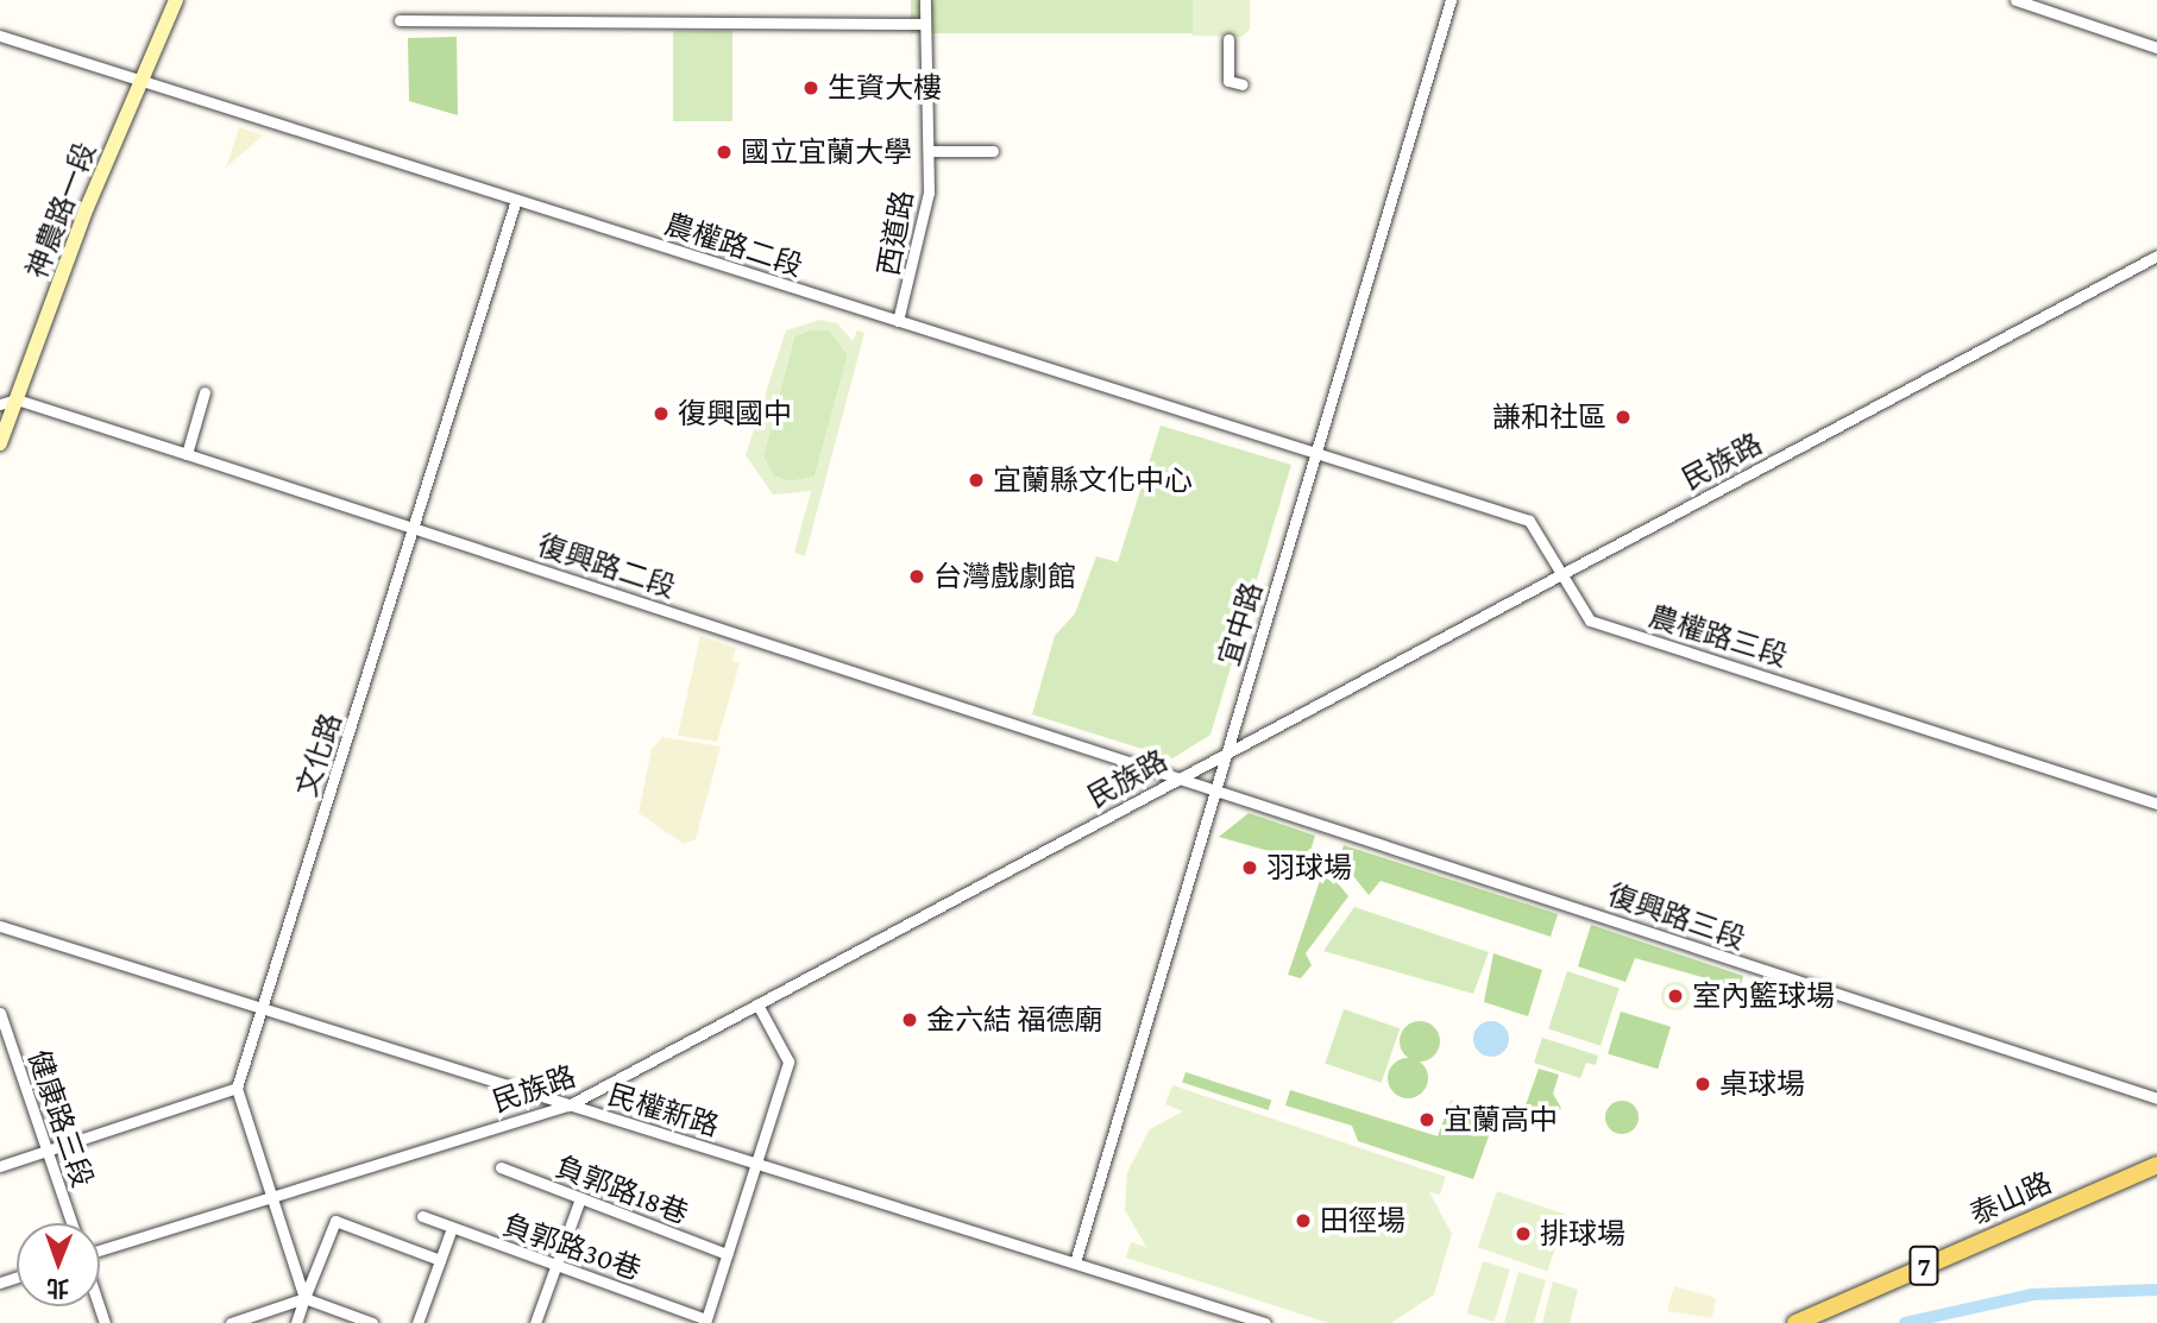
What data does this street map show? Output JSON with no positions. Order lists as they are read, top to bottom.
{
  "streets": {
    "main road": ["泰山路", "7"],
    "street": [
      "神農路一段",
      "西道路",
      "農權路二段",
      "民族路",
      "復興路二段",
      "宜中路",
      "農權路三段",
      "文化路",
      "復興路三段",
      "民權新路",
      "健康路三段",
      "負郭路18巷",
      "負郭路30巷"
    ]
  },
  "crossings": [
    ["神農路一段", "農權路二段"],
    ["神農路一段", "復興路二段"],
    ["西道路", "農權路二段"],
    ["農權路二段", "宜中路"],
    ["農權路二段", "農權路三段"],
    ["農權路二段", "文化路"],
    ["民族路", "復興路二段"],
    ["民族路", "宜中路"],
    ["民族路", "農權路三段"],
    ["民族路", "復興路三段"],
    ["民族路", "民權新路"],
    ["復興路二段", "文化路"],
    ["復興路二段", "復興路三段"],
    ["宜中路", "農權路三段"],
    ["宜中路", "復興路三段"],
    ["宜中路", "民權新路"],
    ["文化路", "民權新路"]
  ],
  "places": [
    "生資大樓",
    "國立宜蘭大學",
    "復興國中",
    "謙和社區",
    "宜蘭縣文化中心",
    "台灣戲劇館",
    "羽球場",
    "室內籃球場",
    "金六結 福德廟",
    "桌球場",
    "宜蘭高中",
    "田徑場",
    "排球場"
  ],
  "north": "bottom"
}
